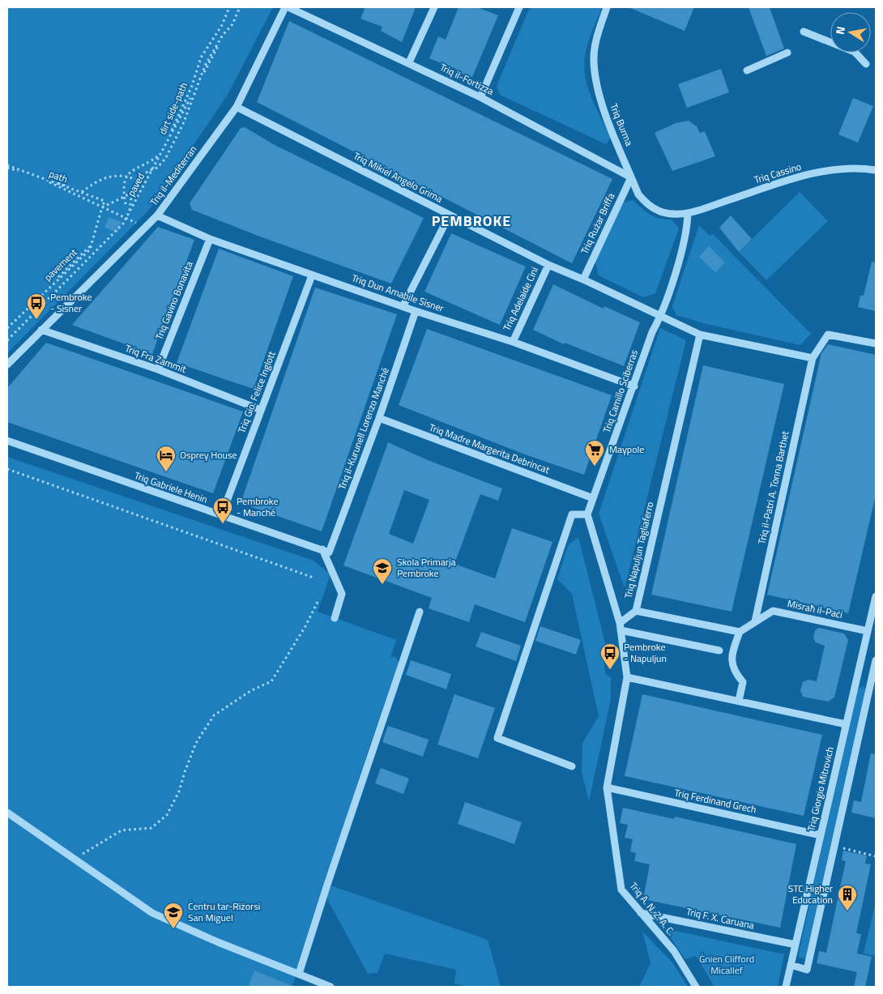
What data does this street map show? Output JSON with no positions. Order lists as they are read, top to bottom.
{
  "streets": {
    "street": [
      "Triq il-Fortizza",
      "Triq Burma",
      "Triq Cassino",
      "Triq il-Mediterran",
      "Triq Mikiel Angelo Grima",
      "Triq Rużar Briffa",
      "Triq Dun Amabile Sisner",
      "Triq Adelaide Cini",
      "Triq Gavino Bonavita",
      "Triq Fra Zammit",
      "Triq Camillo Sciberras",
      "Triq Gio. Felice Inglott",
      "Triq il-Kurunell Lorenzo Manché",
      "Triq Madre Margerita Debrincat",
      "Triq Gabriele Henin",
      "Triq il-Patri A. Tonna Barthet",
      "Triq Napuljun Tagliaferro",
      "Misraħ il-Paċi",
      "Triq Giorgio Mitrovich",
      "Triq Ferdinand Grech",
      "Triq A. N. Z. A. C.",
      "Triq F. X. Caruana"
    ],
    "path": [
      "dirt side-path",
      "path",
      "paved",
      "pavement"
    ]
  },
  "crossings": [
    ["Triq il-Fortizza", "Triq Burma"],
    ["Triq il-Fortizza", "Triq Rużar Briffa"],
    ["Triq Burma", "Triq Cassino"],
    ["Triq Burma", "Triq Rużar Briffa"],
    ["Triq Burma", "Triq Camillo Sciberras"],
    ["Triq Cassino", "Triq Camillo Sciberras"],
    ["Triq il-Mediterran", "Triq Mikiel Angelo Grima"],
    ["Triq il-Mediterran", "Triq Dun Amabile Sisner"],
    ["Triq il-Mediterran", "Triq Fra Zammit"],
    ["path", "pavement"],
    ["Triq Mikiel Angelo Grima", "Triq Rużar Briffa"],
    ["Triq Mikiel Angelo Grima", "Triq Adelaide Cini"],
    ["Triq Mikiel Angelo Grima", "Triq Camillo Sciberras"],
    ["Triq Mikiel Angelo Grima", "Triq il-Patri A. Tonna Barthet"],
    ["Triq Mikiel Angelo Grima", "Triq Napuljun Tagliaferro"],
    ["Triq Dun Amabile Sisner", "Triq Adelaide Cini"],
    ["Triq Dun Amabile Sisner", "Triq Gavino Bonavita"],
    ["Triq Dun Amabile Sisner", "Triq Camillo Sciberras"],
    ["Triq Dun Amabile Sisner", "Triq Gio. Felice Inglott"],
    ["Triq Dun Amabile Sisner", "Triq il-Kurunell Lorenzo Manché"],
    ["Triq Gavino Bonavita", "Triq Fra Zammit"],
    ["Triq Fra Zammit", "Triq Gio. Felice Inglott"],
    ["Triq Camillo Sciberras", "Triq Madre Margerita Debrincat"],
    ["Triq Gio. Felice Inglott", "Triq Gabriele Henin"],
    ["Triq il-Kurunell Lorenzo Manché", "Triq Madre Margerita Debrincat"],
    ["Triq il-Kurunell Lorenzo Manché", "Triq Gabriele Henin"],
    ["Triq il-Patri A. Tonna Barthet", "Misraħ il-Paċi"],
    ["Misraħ il-Paċi", "Triq Giorgio Mitrovich"],
    ["Triq Giorgio Mitrovich", "Triq Ferdinand Grech"],
    ["Triq Giorgio Mitrovich", "Triq F. X. Caruana"],
    ["Triq Ferdinand Grech", "Triq A. N. Z. A. C."],
    ["Triq A. N. Z. A. C.", "Triq F. X. Caruana"]
  ],
  "districts": ["PEMBROKE"],
  "parks": ["Ġnien Clifford Micallef"],
  "places": {
    "bus stop": ["Pembroke - Sisner", "Pembroke - Manché", "Pembroke - Napuljun"],
    "supermarket": ["Maypole"],
    "hotel": ["Osprey House"],
    "school or university": ["Skola Primarja Pembroke", "Ċentru tar-Riżorsi San Miguel"],
    "building": ["STC Higher Education"]
  },
  "north": "left"
}
